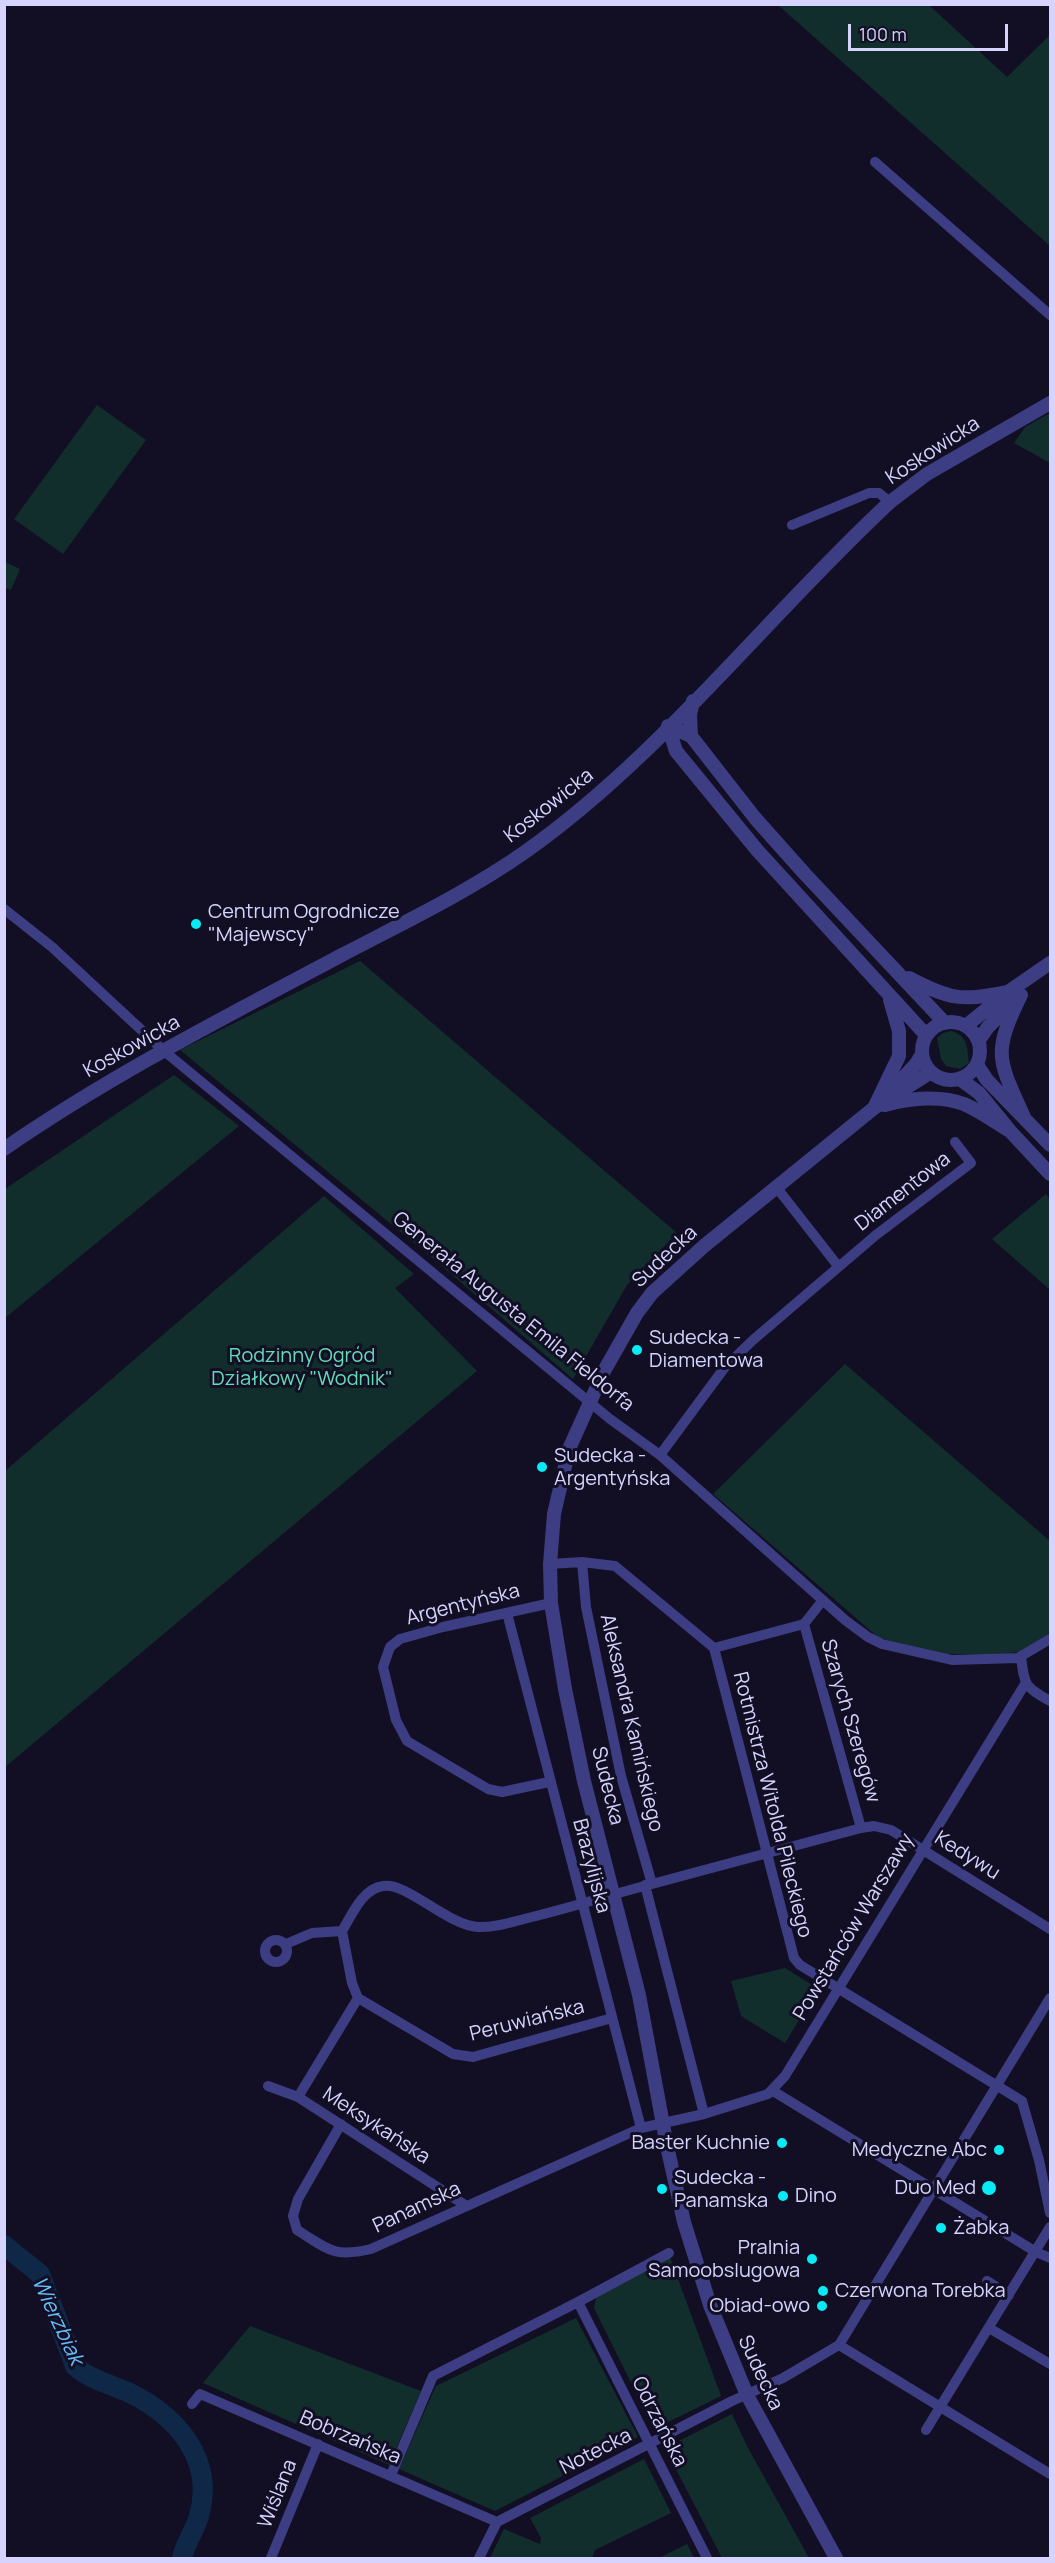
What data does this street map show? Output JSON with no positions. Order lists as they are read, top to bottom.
{
  "streets": {
    "street": [
      "Koskowicka",
      "Diamentowa",
      "Sudecka",
      "Generała Augusta Emila Fieldorfa",
      "Argentyńska",
      "Szarych Szeregów",
      "Aleksandra Kamińskiego",
      "Rotmistrza Witolda Pileckiego",
      "Kedywu",
      "Brazylijska",
      "Powstańców Warszawy",
      "Peruwiańska",
      "Meksykańska",
      "Panamska",
      "Odrzańska",
      "Bobrzańska",
      "Notecka",
      "Wiślana"
    ]
  },
  "crossings": [
    ["Koskowicka", "Generała Augusta Emila Fieldorfa"],
    ["Diamentowa", "Generała Augusta Emila Fieldorfa"],
    ["Sudecka", "Generała Augusta Emila Fieldorfa"],
    ["Sudecka", "Argentyńska"],
    ["Sudecka", "Panamska"],
    ["Sudecka", "Notecka"],
    ["Generała Augusta Emila Fieldorfa", "Szarych Szeregów"],
    ["Argentyńska", "Brazylijska"],
    ["Szarych Szeregów", "Rotmistrza Witolda Pileckiego"],
    ["Szarych Szeregów", "Kedywu"],
    ["Aleksandra Kamińskiego", "Kedywu"],
    ["Rotmistrza Witolda Pileckiego", "Kedywu"],
    ["Rotmistrza Witolda Pileckiego", "Powstańców Warszawy"],
    ["Kedywu", "Powstańców Warszawy"],
    ["Brazylijska", "Peruwiańska"],
    ["Brazylijska", "Panamska"],
    ["Peruwiańska", "Meksykańska"],
    ["Meksykańska", "Panamska"],
    ["Odrzańska", "Notecka"],
    ["Bobrzańska", "Notecka"],
    ["Bobrzańska", "Wiślana"]
  ],
  "water": ["Wierzbiak"],
  "parks": ["Rodzinny Ogród Działkowy \"Wodnik\""],
  "places": [
    "Centrum Ogrodnicze \"Majewscy\"",
    "Sudecka - Diamentowa",
    "Sudecka - Argentyńska",
    "Baster Kuchnie",
    "Medyczne Abc",
    "Duo Med",
    "Sudecka - Panamska",
    "Dino",
    "Żabka",
    "Pralnia Samoobslugowa",
    "Czerwona Torebka",
    "Obiad-owo"
  ],
  "scale_bar": "100 m"
}
